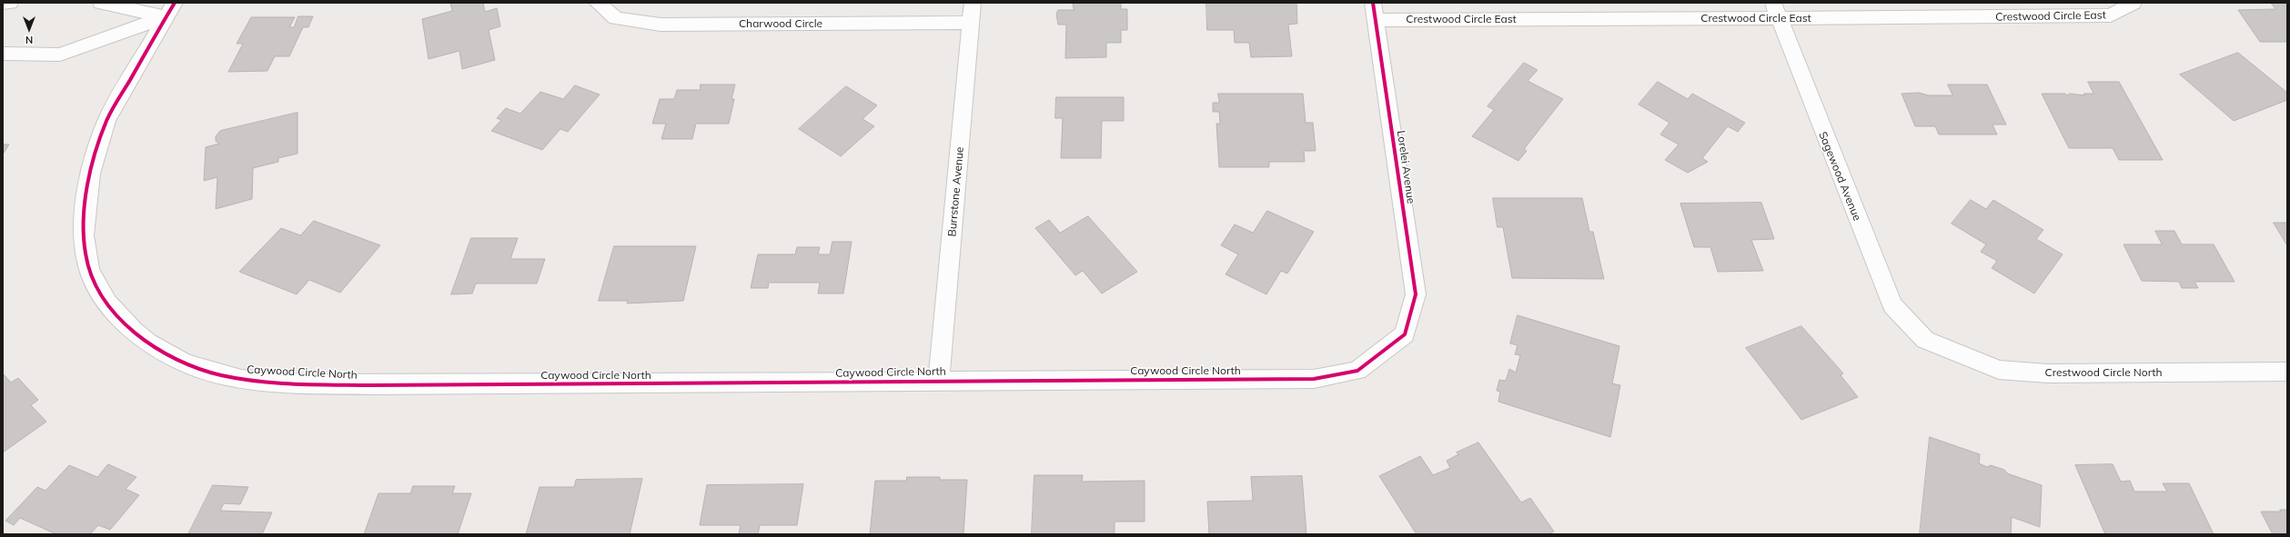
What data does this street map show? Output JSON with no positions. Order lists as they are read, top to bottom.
{
  "streets": {
    "street": [
      "Crestwood Circle East",
      "Charwood Circle",
      "Lorelei Avenue",
      "Sagewood Avenue",
      "Burrstone Avenue",
      "Caywood Circle North",
      "Crestwood Circle North"
    ]
  },
  "crossings": [
    ["Crestwood Circle East", "Lorelei Avenue"],
    ["Crestwood Circle East", "Sagewood Avenue"],
    ["Charwood Circle", "Burrstone Avenue"],
    ["Lorelei Avenue", "Caywood Circle North"],
    ["Sagewood Avenue", "Crestwood Circle North"],
    ["Burrstone Avenue", "Caywood Circle North"]
  ],
  "north": "bottom"
}
